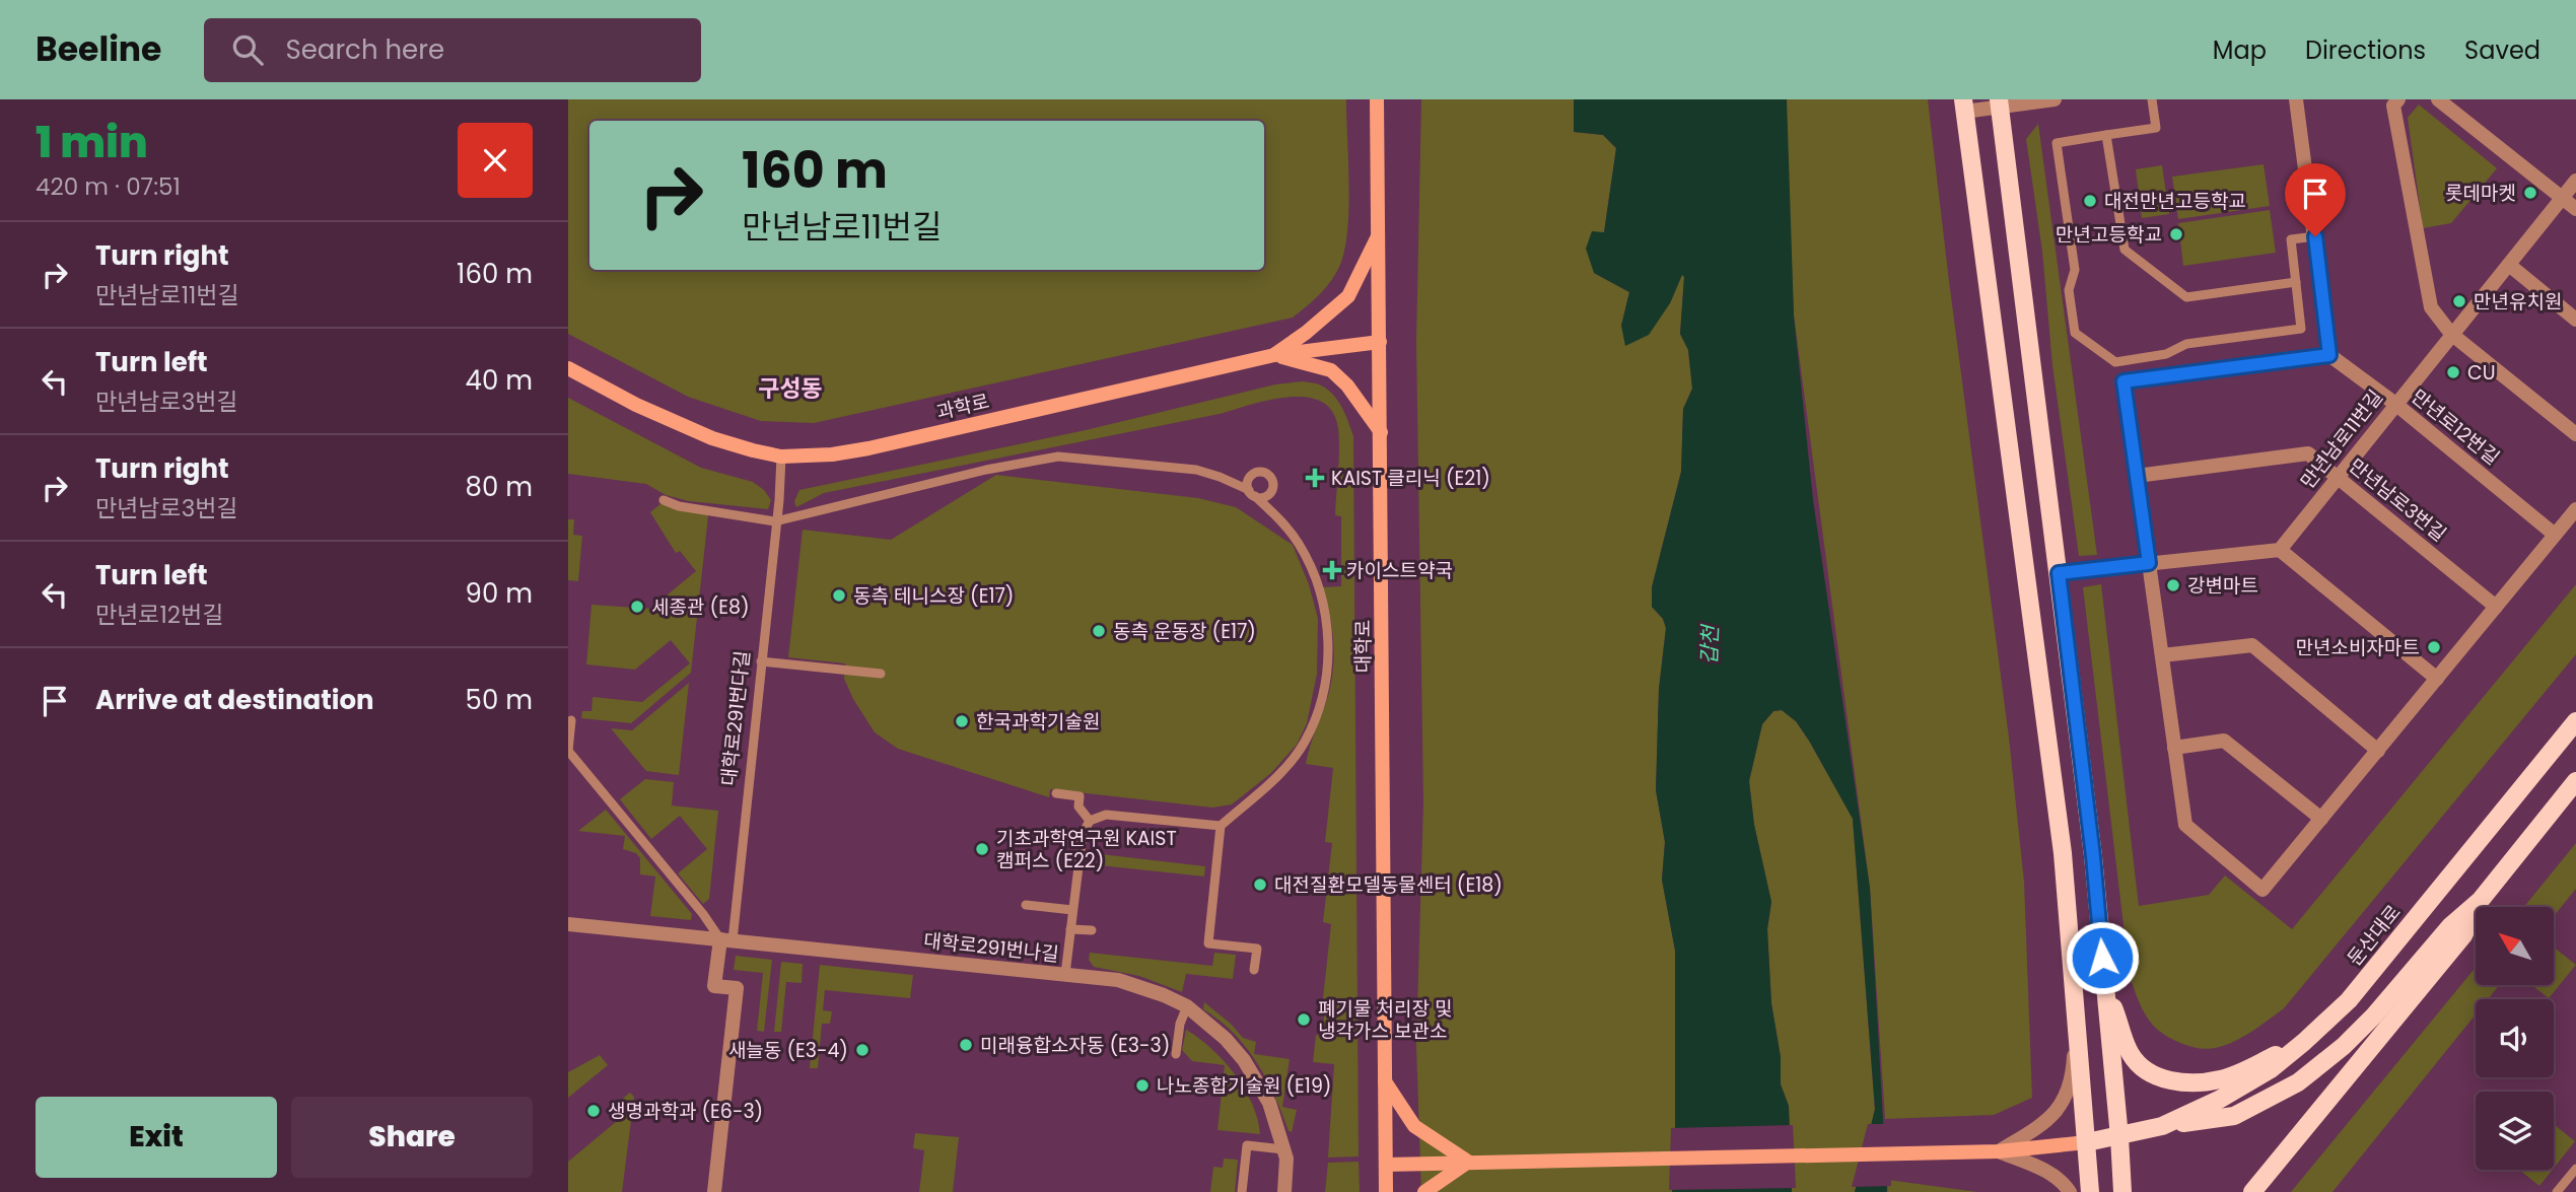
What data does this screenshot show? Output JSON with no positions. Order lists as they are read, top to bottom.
{
  "streets": {
    "main road": ["과학로", "대학로", "둔산대로"],
    "street": [
      "만년로12번길",
      "만년남로11번길",
      "만년남로3번길",
      "대학로291번다길",
      "대학로291번나길"
    ]
  },
  "crossings": [
    ["과학로", "대학로"],
    ["과학로", "대학로291번다길"],
    ["만년로12번길", "만년남로11번길"],
    ["만년남로11번길", "만년남로3번길"],
    ["대학로291번다길", "대학로291번나길"]
  ],
  "districts": ["구성동"],
  "water": ["갑천"],
  "places": {
    "other": [
      "롯데마켓",
      "대전만년고등학교",
      "만년고등학교",
      "만년유치원",
      "CU",
      "강변마트",
      "동측 테니스장 (E17)",
      "세종관 (E8)",
      "동측 운동장 (E17)",
      "만년소비자마트",
      "한국과학기술원",
      "기초과학연구원 KAIST 캠퍼스 (E22)",
      "대전질환모델동물센터 (E18)",
      "폐기물 처리장 및 냉각가스 보관소",
      "미래융합소자동 (E3-3)",
      "새늘동 (E3-4)",
      "나노종합기술원 (E19)",
      "생명과학과 (E6-3)"
    ],
    "health": ["KAIST 클리닉 (E21)", "카이스트약국"]
  },
  "north": "top left",
  "page": {
    "header": "Beeline",
    "search": "Search here",
    "nav": ["Map", "Directions", "Saved"],
    "heading": ["1 min", "420 m · 07:51"],
    "turn": ["160 m", "만년남로11번길"],
    "list": [
      {
        "name": "Turn right",
        "note": "만년남로11번길",
        "value": "160 m"
      },
      {
        "name": "Turn left",
        "note": "만년남로3번길",
        "value": "40 m"
      },
      {
        "name": "Turn right",
        "note": "만년남로3번길",
        "value": "80 m"
      },
      {
        "name": "Turn left",
        "note": "만년로12번길",
        "value": "90 m"
      },
      {
        "name": "Arrive at destination",
        "value": "50 m"
      }
    ],
    "buttons": ["Exit", "Share"]
  }
}
